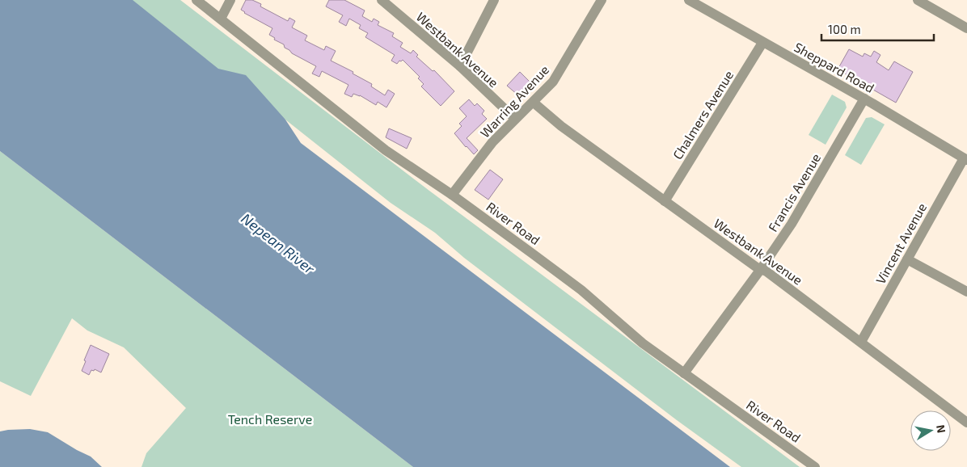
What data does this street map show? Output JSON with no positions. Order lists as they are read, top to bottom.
{
  "streets": {
    "street": [
      "Westbank Avenue",
      "Sheppard Road",
      "Warring Avenue",
      "Chalmers Avenue",
      "Francis Avenue",
      "River Road",
      "Vincent Avenue"
    ]
  },
  "crossings": [
    ["Westbank Avenue", "Warring Avenue"],
    ["Westbank Avenue", "Chalmers Avenue"],
    ["Westbank Avenue", "Francis Avenue"],
    ["Westbank Avenue", "Vincent Avenue"],
    ["Sheppard Road", "Chalmers Avenue"],
    ["Sheppard Road", "Francis Avenue"],
    ["Sheppard Road", "Vincent Avenue"],
    ["Warring Avenue", "River Road"],
    ["Francis Avenue", "River Road"]
  ],
  "water": ["Nepean River"],
  "parks": ["Tench Reserve"],
  "scale_bar": "100 m",
  "north": "right"
}
